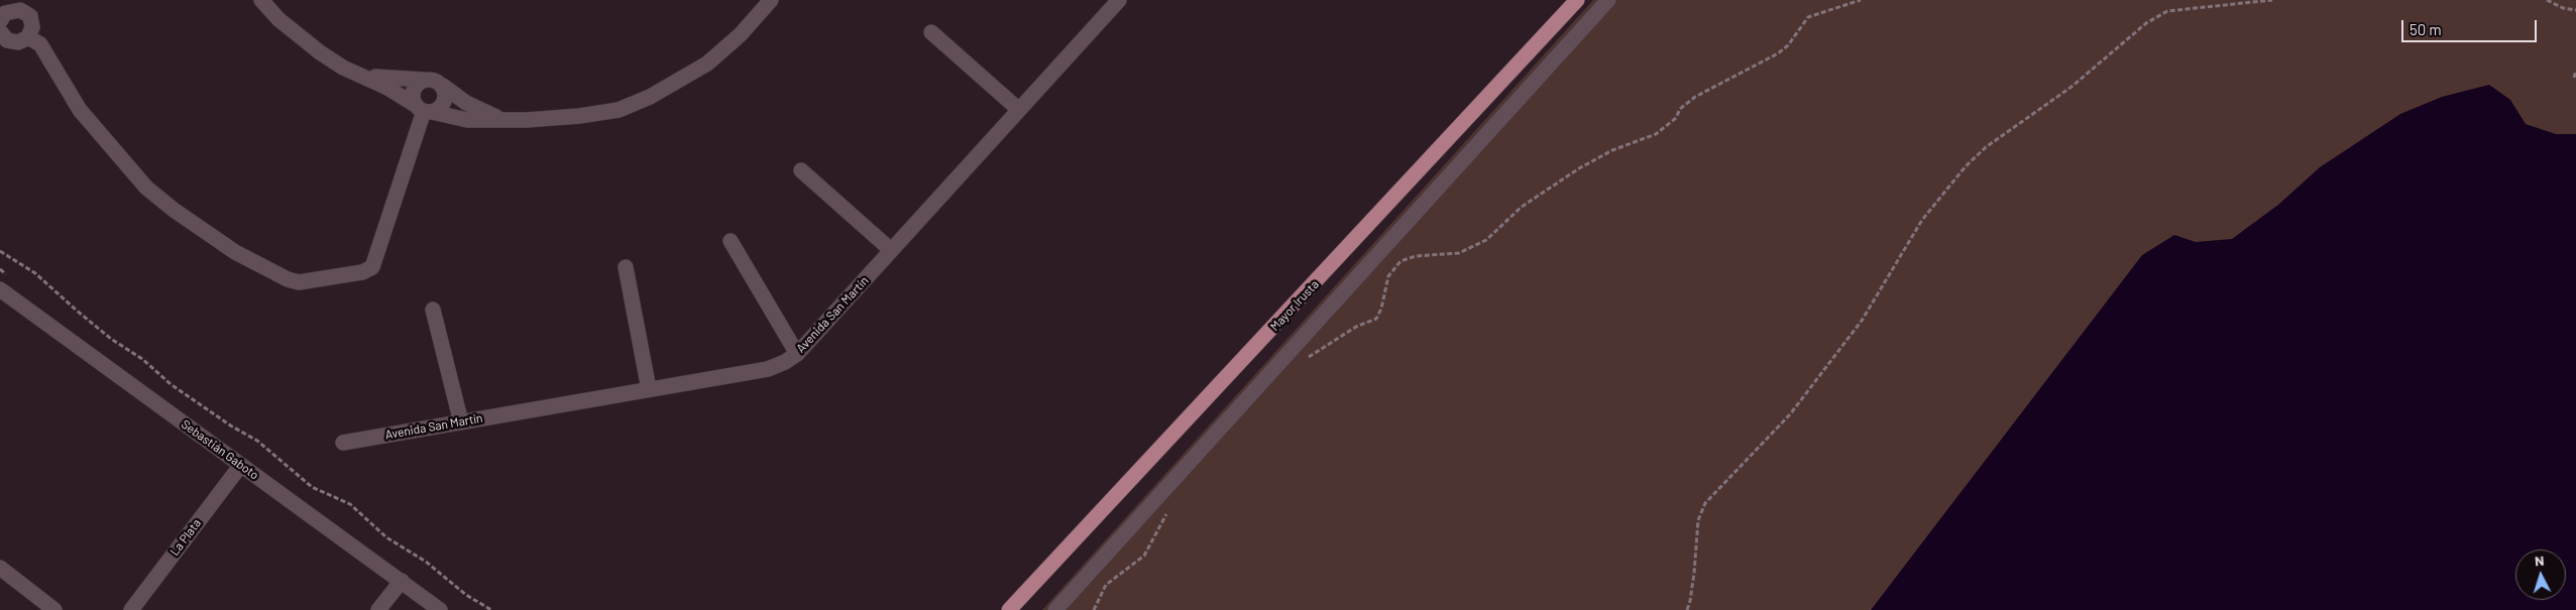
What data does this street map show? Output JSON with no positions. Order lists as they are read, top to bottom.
{
  "streets": {
    "main road": ["Mayor Irusta"],
    "street": ["Avenida San Martín", "Sebastián Gaboto", "La Plata"]
  },
  "crossings": [
    ["Sebastián Gaboto", "La Plata"]
  ],
  "scale_bar": "50 m",
  "north": "top"
}
